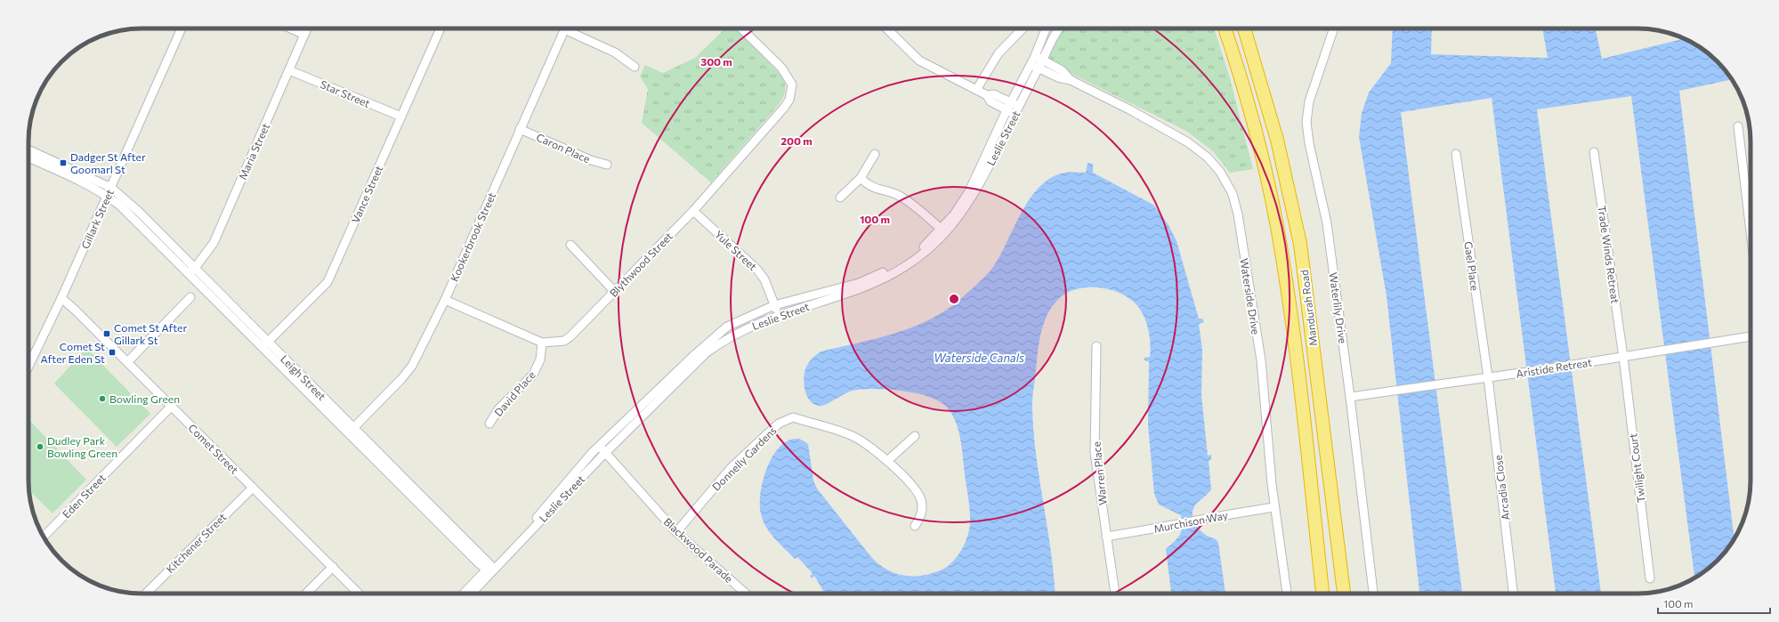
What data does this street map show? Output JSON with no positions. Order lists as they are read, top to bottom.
{
  "streets": {
    "highway": ["Mandurah Road"],
    "street": [
      "Star Street",
      "Leslie Street",
      "Caron Place",
      "Maria Street",
      "Vance Street",
      "Gillark Street",
      "Kookerbrook Street",
      "Yule Street",
      "Trade Winds Retreat",
      "Blythwood Street",
      "Gael Place",
      "Waterside Drive",
      "Waterlily Drive",
      "Aristide Retreat",
      "Leigh Street",
      "David Place",
      "Comet Street",
      "Donnelly Gardens",
      "Twilight Court",
      "Warren Place",
      "Arcadia Close",
      "Eden Street",
      "Murchison Way",
      "Kitchener Street",
      "Blackwood Parade"
    ]
  },
  "crossings": [
    ["Star Street", "Maria Street"],
    ["Star Street", "Vance Street"],
    ["Leslie Street", "Yule Street"],
    ["Leslie Street", "Waterside Drive"],
    ["Leslie Street", "Leigh Street"],
    ["Leslie Street", "Blackwood Parade"],
    ["Caron Place", "Kookerbrook Street"],
    ["Maria Street", "Leigh Street"],
    ["Vance Street", "Leigh Street"],
    ["Gillark Street", "Leigh Street"],
    ["Gillark Street", "Comet Street"],
    ["Kookerbrook Street", "Blythwood Street"],
    ["Kookerbrook Street", "Leigh Street"],
    ["Yule Street", "Blythwood Street"],
    ["Trade Winds Retreat", "Aristide Retreat"],
    ["Trade Winds Retreat", "Twilight Court"],
    ["Blythwood Street", "David Place"],
    ["Gael Place", "Aristide Retreat"],
    ["Gael Place", "Arcadia Close"],
    ["Waterside Drive", "Murchison Way"],
    ["Waterlily Drive", "Aristide Retreat"],
    ["Aristide Retreat", "Twilight Court"],
    ["Aristide Retreat", "Arcadia Close"],
    ["Comet Street", "Eden Street"],
    ["Comet Street", "Kitchener Street"],
    ["Donnelly Gardens", "Blackwood Parade"],
    ["Warren Place", "Murchison Way"]
  ],
  "water": ["Waterside Canals"],
  "places": {
    "transit": ["Dadger St After Goomarl St", "Comet St After Gillark St", "Comet St After Eden St"],
    "other": ["Bowling Green", "Dudley Park Bowling Green"]
  },
  "scale_bar": "100 m",
  "rings": ["300 m", "200 m", "100 m"]
}
